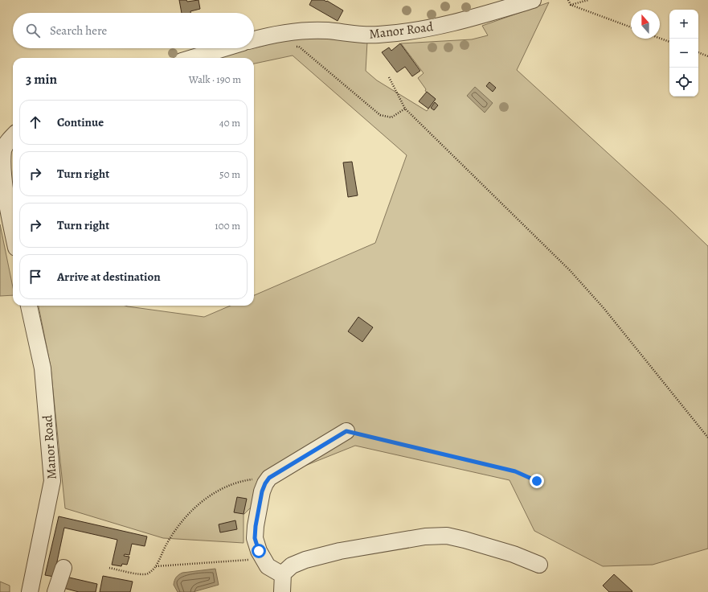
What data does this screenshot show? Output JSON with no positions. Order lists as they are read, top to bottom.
{
  "streets": {
    "street": ["Manor Road"]
  },
  "north": "top",
  "page": {
    "map_buttons": ["+", "−"],
    "search": "Search here",
    "heading": ["3 min", "Walk · 190 m"],
    "list": [
      ["Continue", "40 m"],
      ["Turn right", "50 m"],
      ["Turn right", "100 m"],
      "Arrive at destination"
    ]
  }
}
